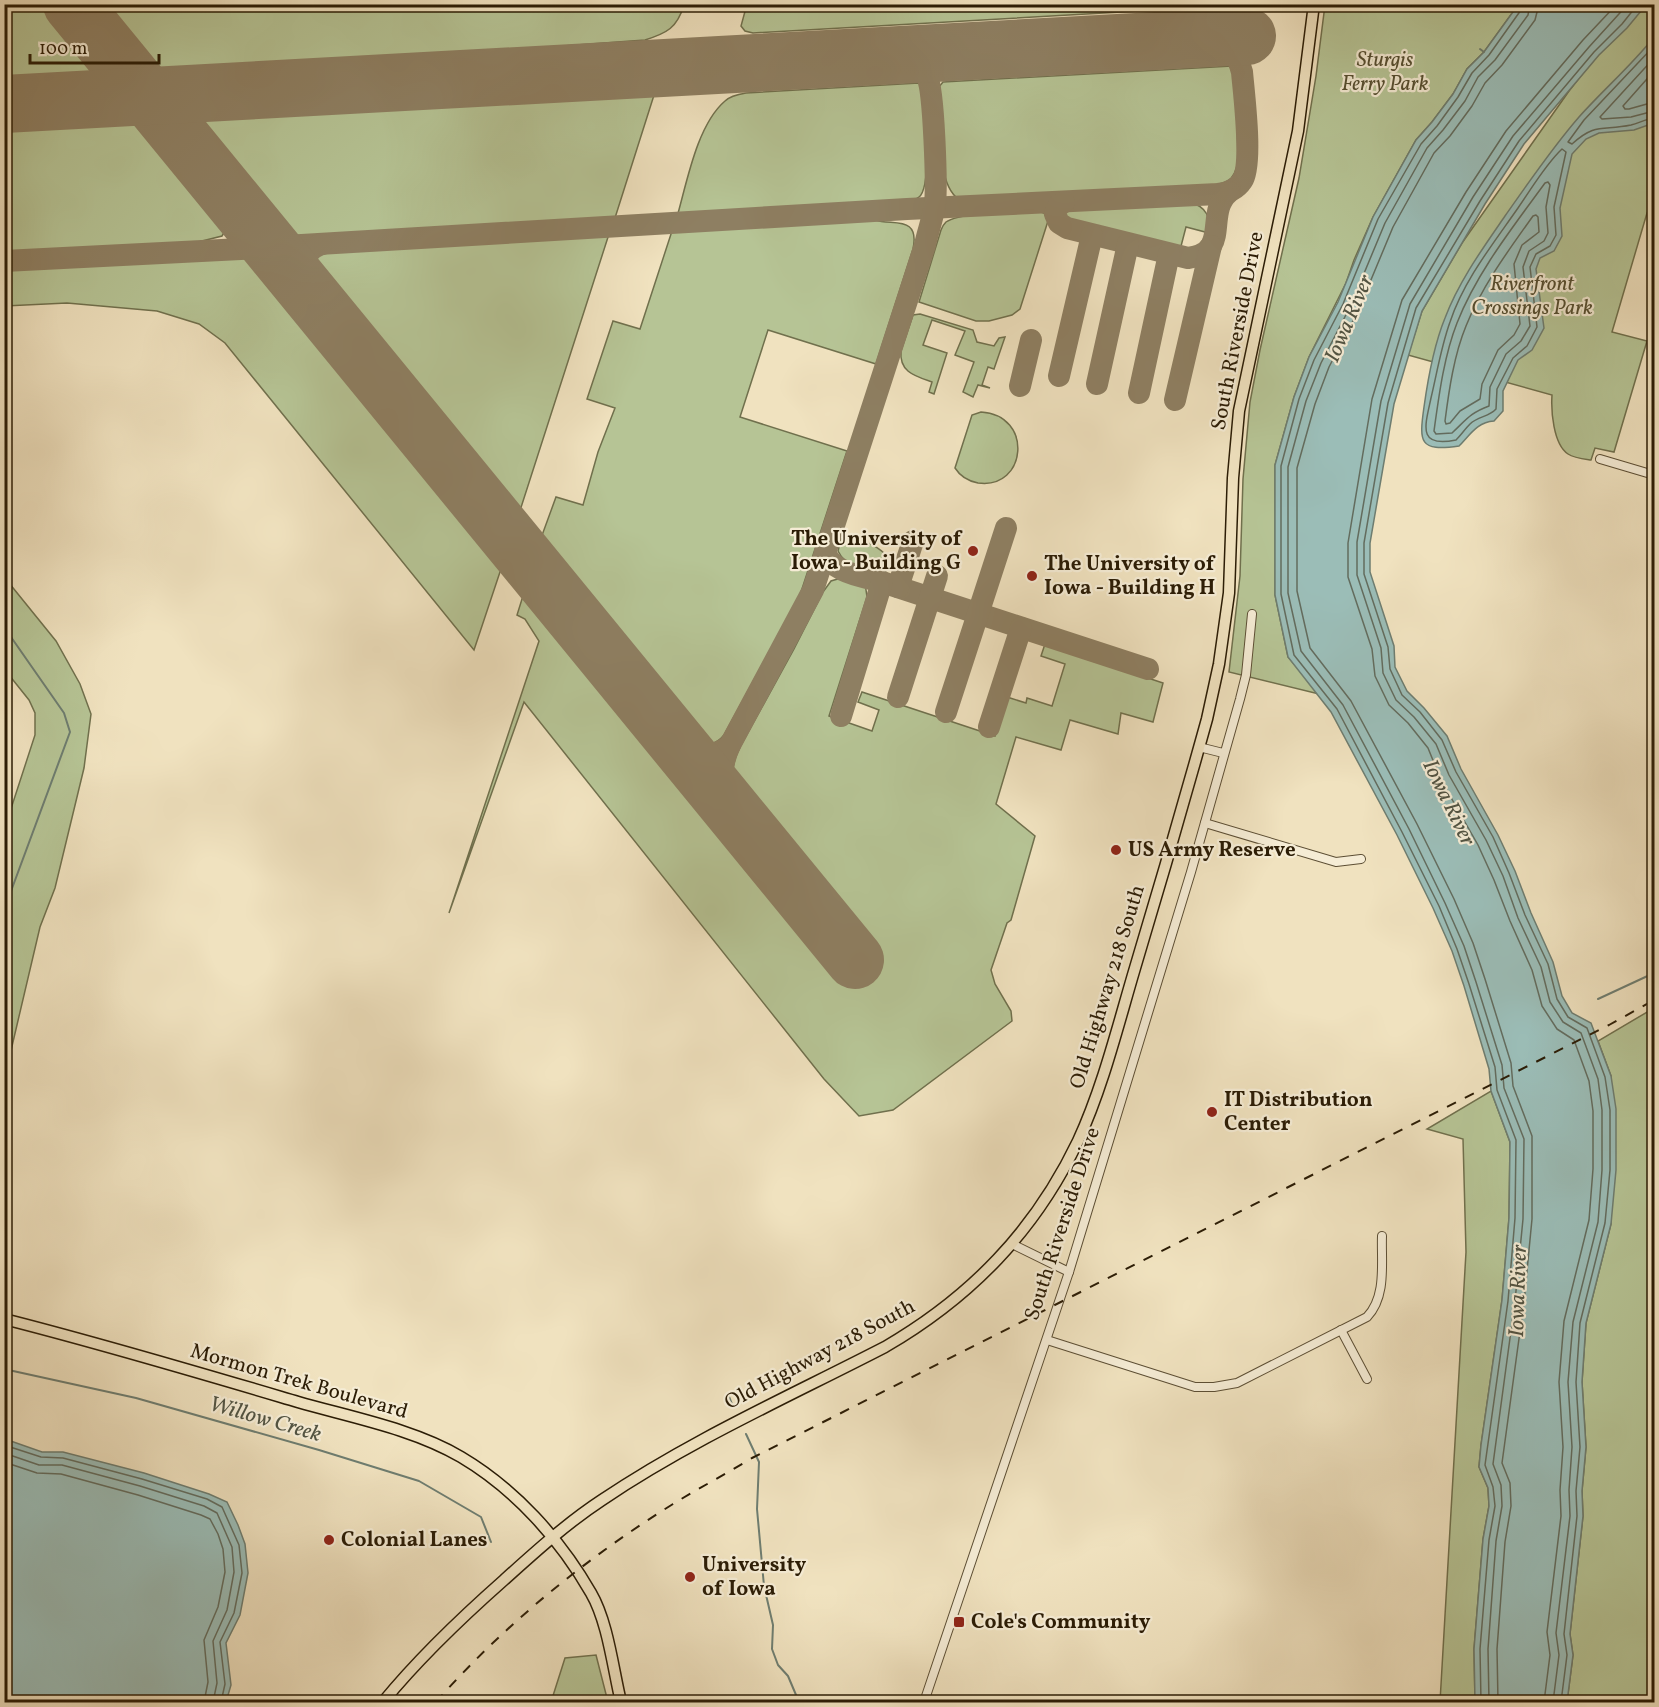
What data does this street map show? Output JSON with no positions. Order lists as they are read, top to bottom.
{
  "streets": {
    "main road": ["South Riverside Drive", "Old Highway 218 South", "Mormon Trek Boulevard"]
  },
  "crossings": [
    ["South Riverside Drive", "Old Highway 218 South"],
    ["Old Highway 218 South", "Mormon Trek Boulevard"]
  ],
  "water": ["Iowa River", "Willow Creek"],
  "parks": ["Sturgis Ferry Park", "Riverfront Crossings Park"],
  "places": {
    "other": [
      "The University of Iowa - Building G",
      "The University of Iowa - Building H",
      "US Army Reserve",
      "IT Distribution Center",
      "Colonial Lanes",
      "University of Iowa"
    ],
    "transit": ["Cole's Community"]
  },
  "scale_bar": "100 m"
}
